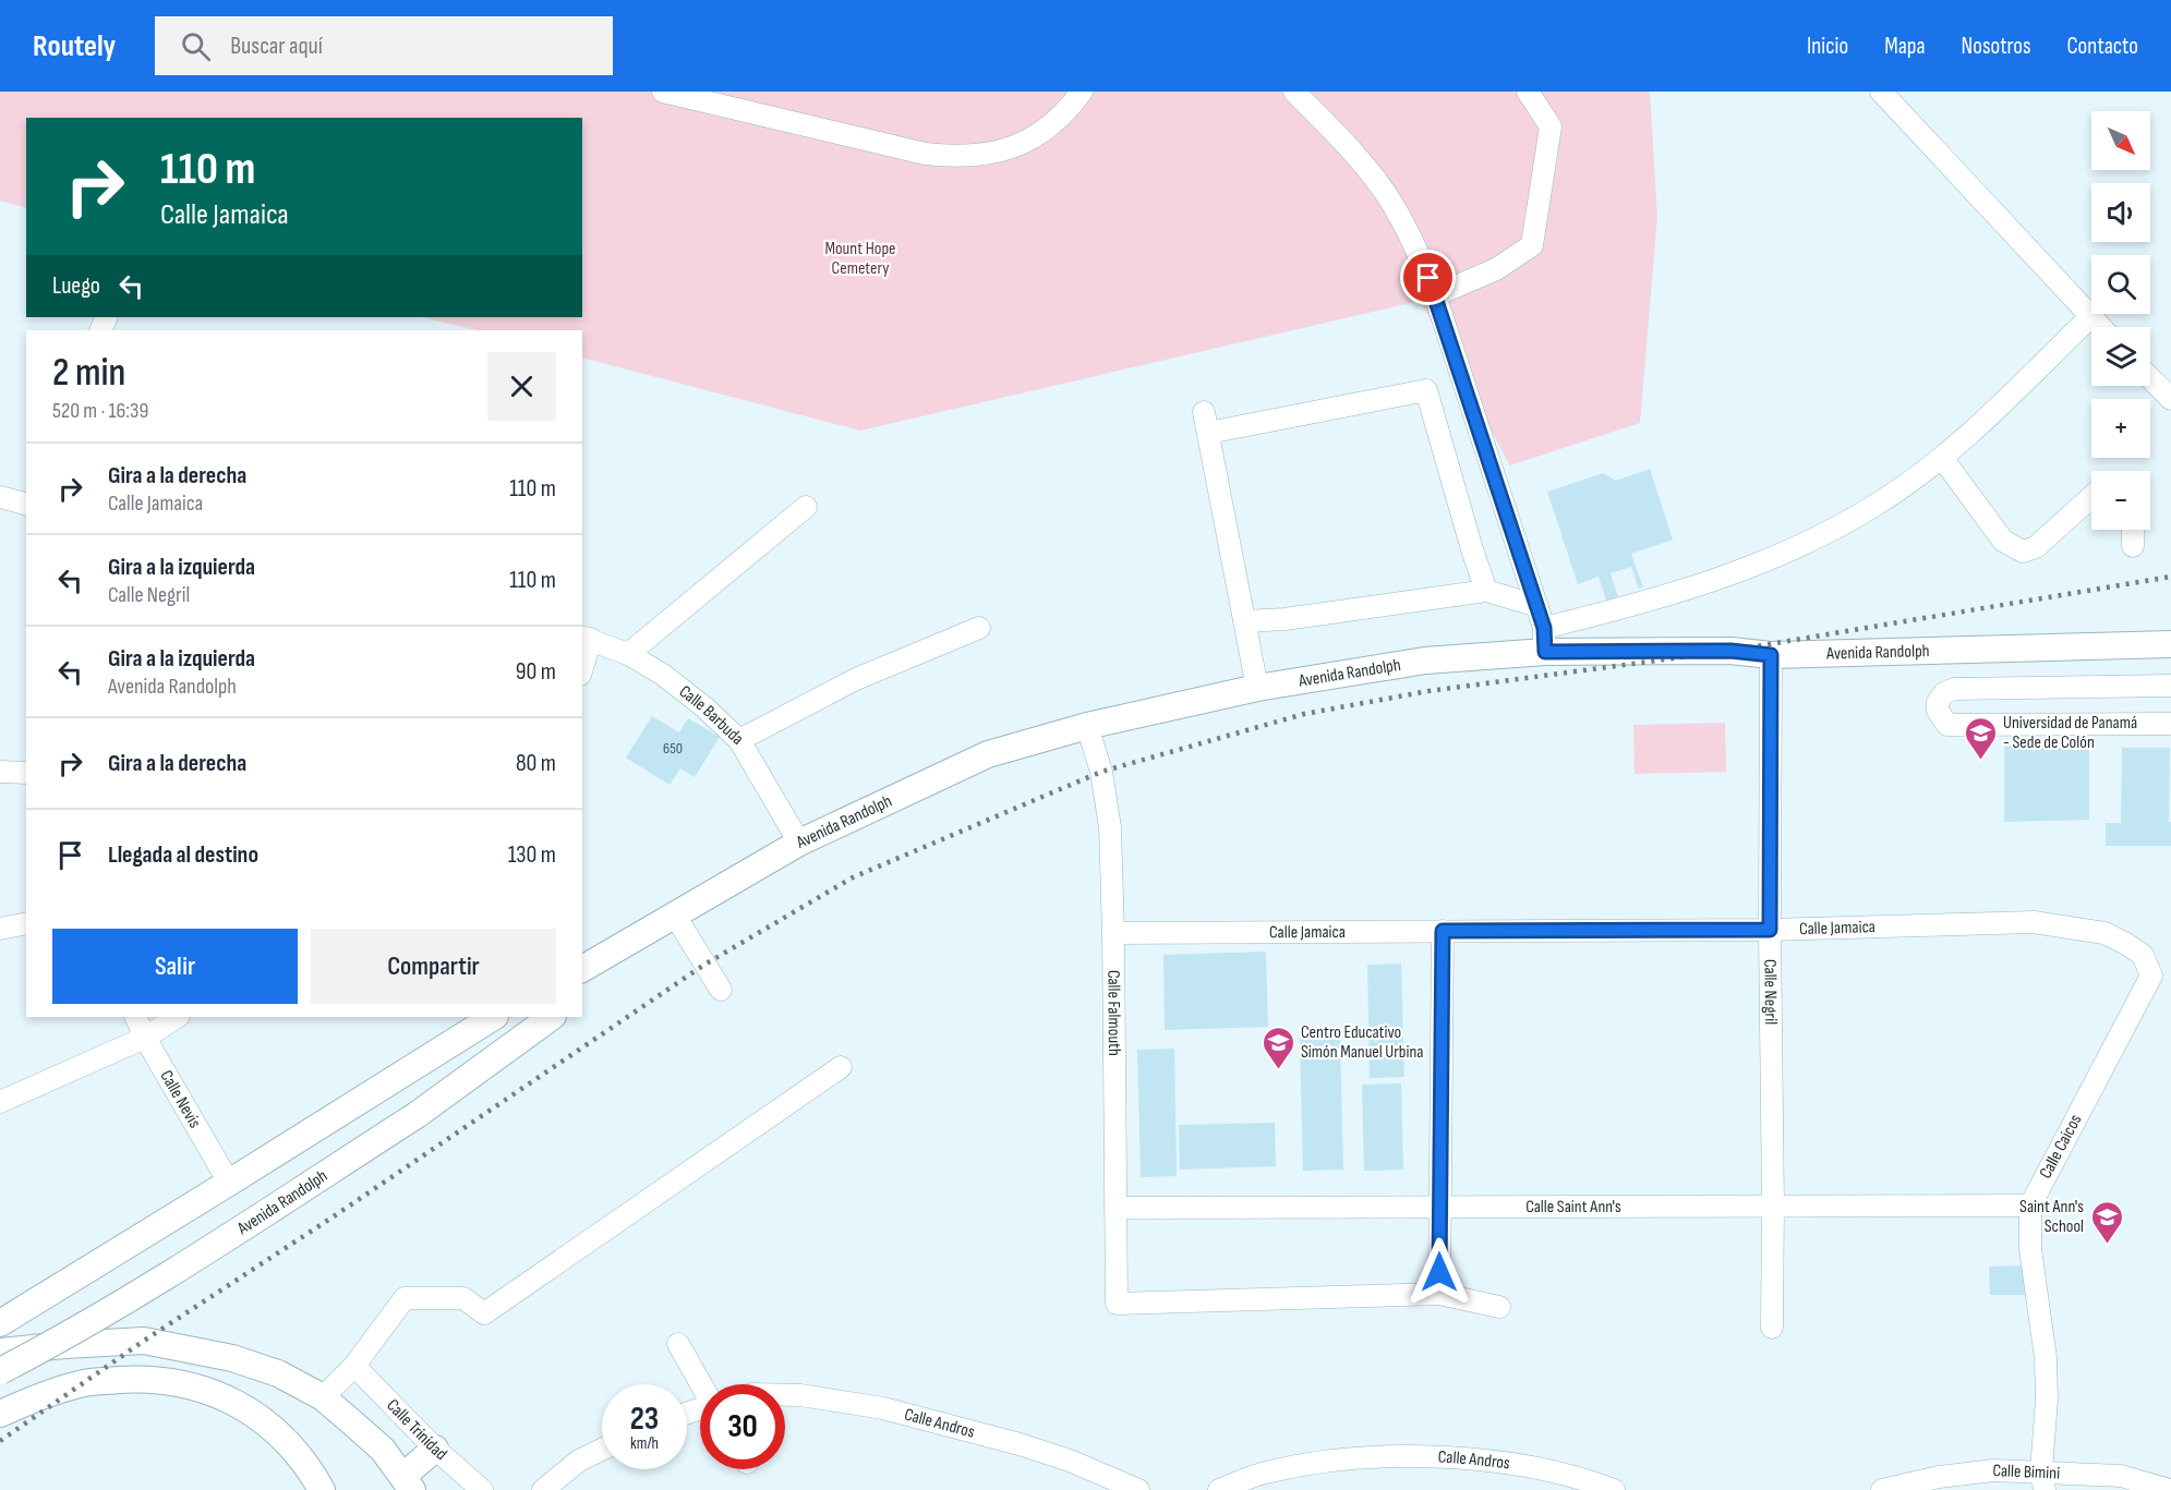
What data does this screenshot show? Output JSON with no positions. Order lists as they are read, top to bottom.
{
  "streets": {
    "main road": ["Avenida Randolph"],
    "street": [
      "Calle Barbuda",
      "Calle Jamaica",
      "Calle Negril",
      "Calle Falmouth",
      "Calle Nevis",
      "Calle Caicos",
      "Calle Saint Ann's",
      "Calle Andros",
      "Calle Trinidad",
      "Calle Bimini"
    ]
  },
  "crossings": [
    ["Avenida Randolph", "Calle Barbuda"],
    ["Avenida Randolph", "Calle Negril"],
    ["Avenida Randolph", "Calle Falmouth"],
    ["Calle Jamaica", "Calle Negril"],
    ["Calle Jamaica", "Calle Falmouth"],
    ["Calle Jamaica", "Calle Caicos"],
    ["Calle Negril", "Calle Saint Ann's"],
    ["Calle Falmouth", "Calle Saint Ann's"],
    ["Calle Caicos", "Calle Saint Ann's"],
    ["Calle Caicos", "Calle Bimini"]
  ],
  "parks": ["Mount Hope Cemetery"],
  "places": {
    "school or university": ["Universidad de Panamá - Sede de Colón", "Centro Educativo Simón Manuel Urbina", "Saint Ann's School"]
  },
  "house_numbers": ["650"],
  "north": "bottom right",
  "page": {
    "header": "Routely",
    "search": "Buscar aquí",
    "nav": [
      "Inicio",
      "Mapa",
      "Nosotros",
      "Contacto"
    ],
    "map_buttons": ["+", "−"],
    "turn": ["110 m", "Calle Jamaica"],
    "then": "Luego",
    "heading": ["2 min", "520 m · 16:39"],
    "list": [
      {
        "name": "Gira a la derecha",
        "note": "Calle Jamaica",
        "value": "110 m"
      },
      {
        "name": "Gira a la izquierda",
        "note": "Calle Negril",
        "value": "110 m"
      },
      {
        "name": "Gira a la izquierda",
        "note": "Avenida Randolph",
        "value": "90 m"
      },
      {
        "name": "Gira a la derecha",
        "value": "80 m"
      },
      {
        "name": "Llegada al destino",
        "value": "130 m"
      }
    ],
    "buttons": ["Salir", "Compartir"],
    "speed": "23 km/h",
    "limit": "30"
  }
}
